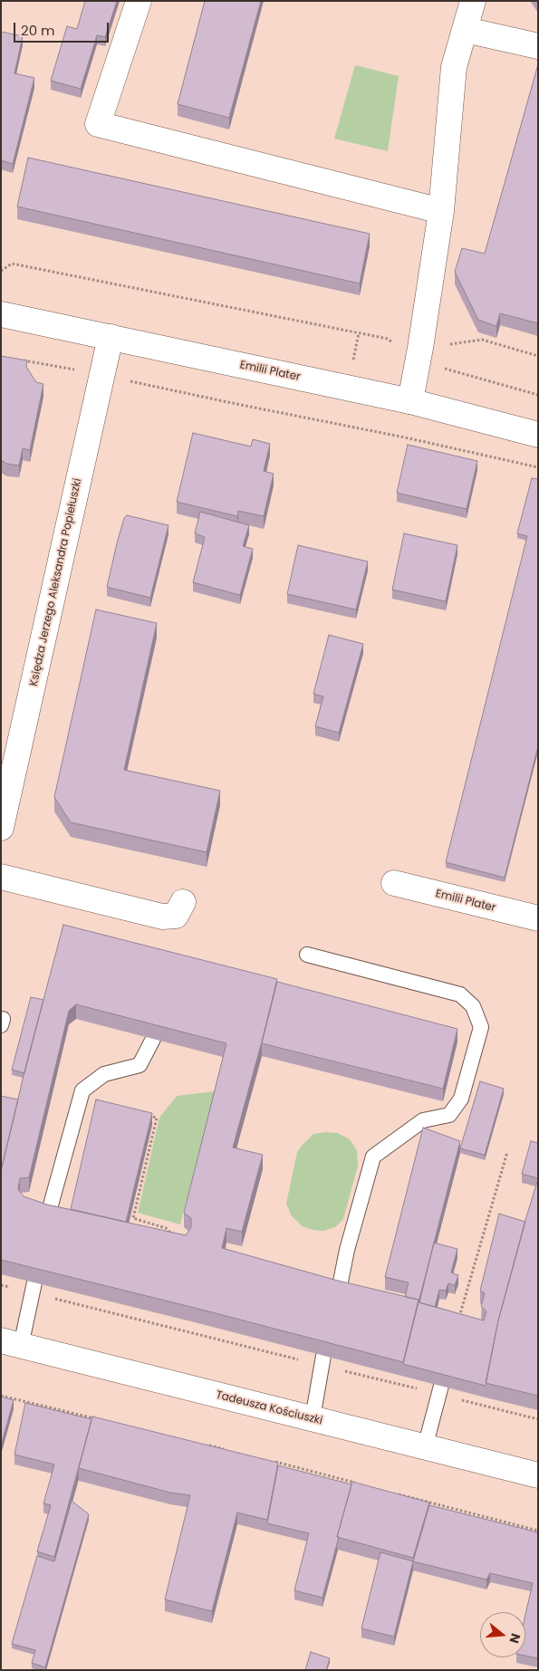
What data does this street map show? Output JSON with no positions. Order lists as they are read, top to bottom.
{
  "streets": {
    "street": ["Emilii Plater", "Księdza Jerzego Aleksandra Popiełuszki", "Tadeusza Kościuszki"]
  },
  "crossings": [
    ["Emilii Plater", "Księdza Jerzego Aleksandra Popiełuszki"]
  ],
  "scale_bar": "20 m",
  "north": "right"
}
